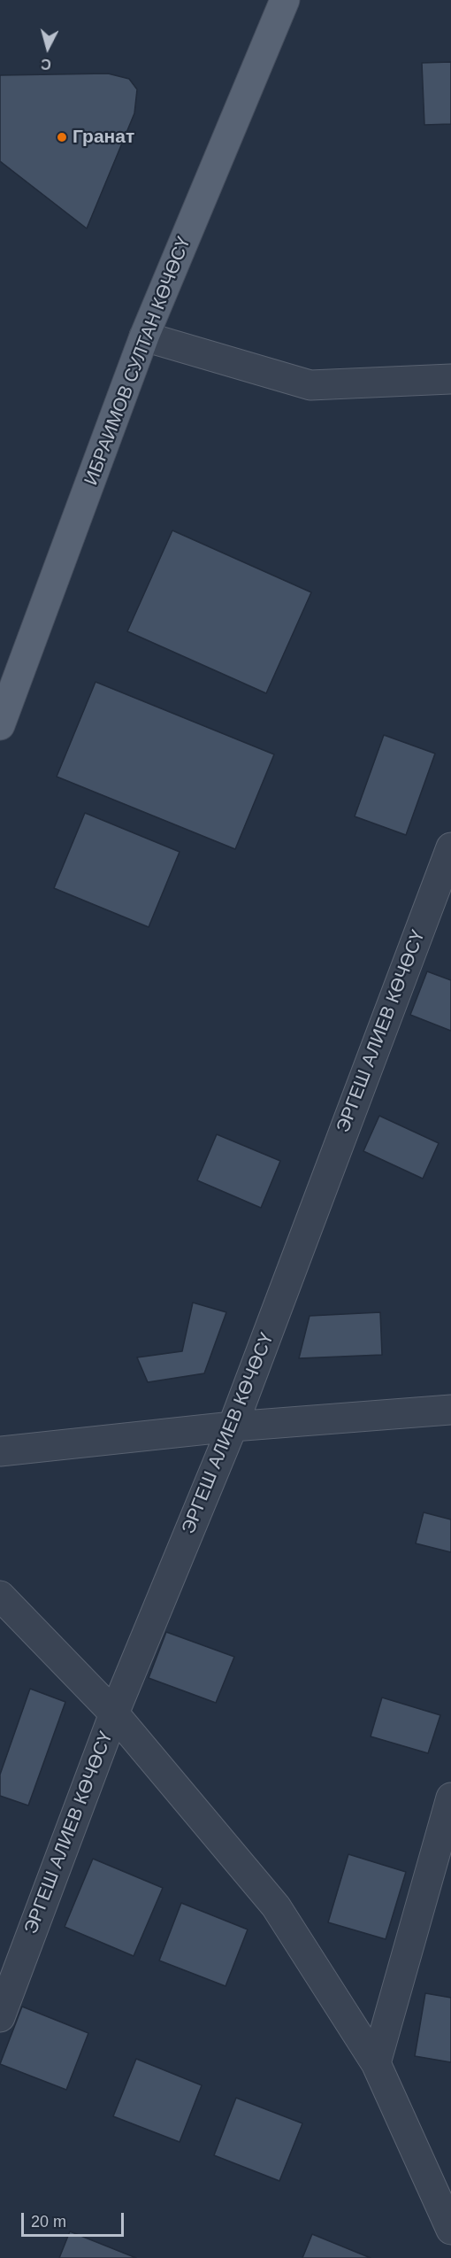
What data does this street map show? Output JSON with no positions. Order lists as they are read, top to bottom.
{
  "streets": {
    "main road": ["ИБРАИМОВ СУЛТАН КӨЧӨСҮ"],
    "street": ["ЭРГЕШ АЛИЕВ КӨЧӨСҮ"]
  },
  "places": ["Гранат"],
  "scale_bar": "20 m",
  "north": "bottom"
}
